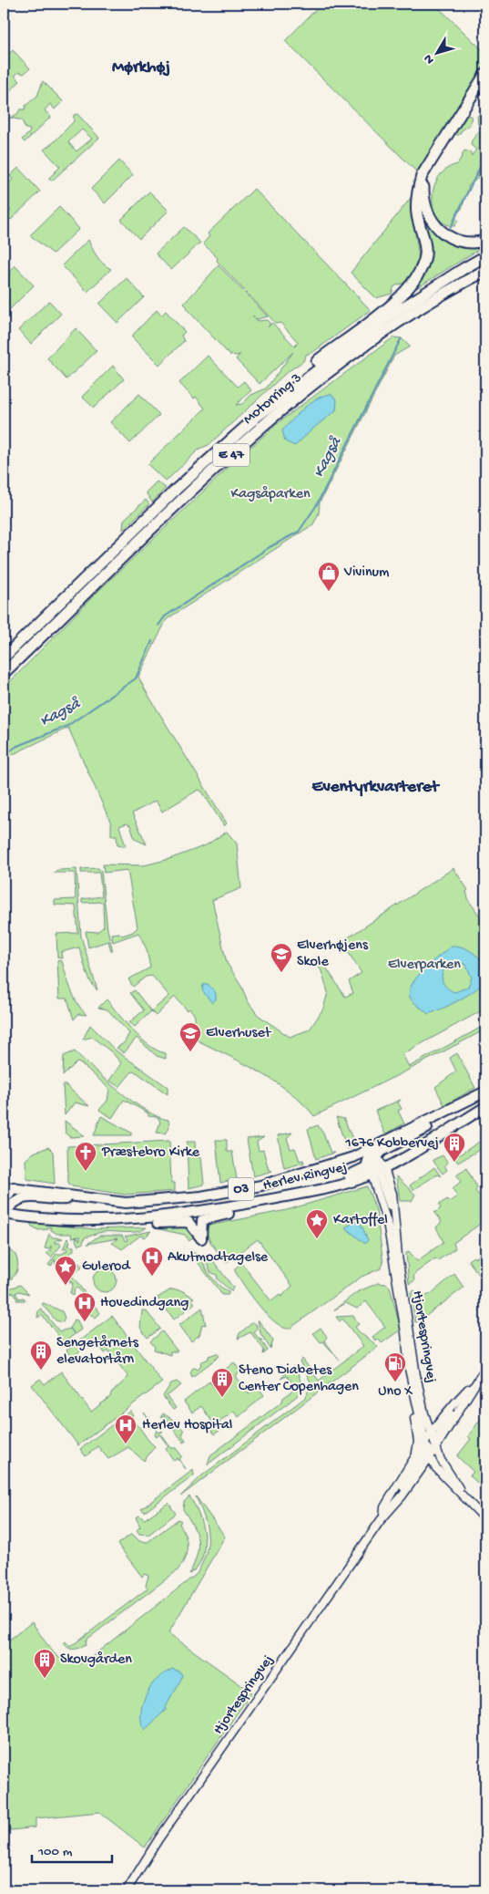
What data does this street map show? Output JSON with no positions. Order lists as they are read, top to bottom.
{
  "streets": {
    "highway": ["Motorring 3", "E 47"],
    "main road": ["Herlev Ringvej", "O3"],
    "street": ["Hjortespringvej"]
  },
  "crossings": [
    ["Herlev Ringvej", "Hjortespringvej"]
  ],
  "districts": ["Mørkhøj", "Eventyrkvarteret"],
  "water": ["Kagså"],
  "parks": ["Kagsåparken", "Elverparken"],
  "places": {
    "shop": ["Vivinum"],
    "school or university": ["Elverhøjens Skole", "Elverhuset"],
    "building": [
      "1676 Kobbervej",
      "Sengetårnets elevatortårn",
      "Steno Diabetes Center Copenhagen",
      "Skovgården"
    ],
    "church": ["Præstebro Kirke"],
    "place": ["Kartoffel", "Gulerod"],
    "hospital": ["Akutmodtagelse", "Hovedindgang", "Herlev Hospital"],
    "fuel station": ["Uno X"]
  },
  "scale_bar": "100 m",
  "north": "bottom left"
}
